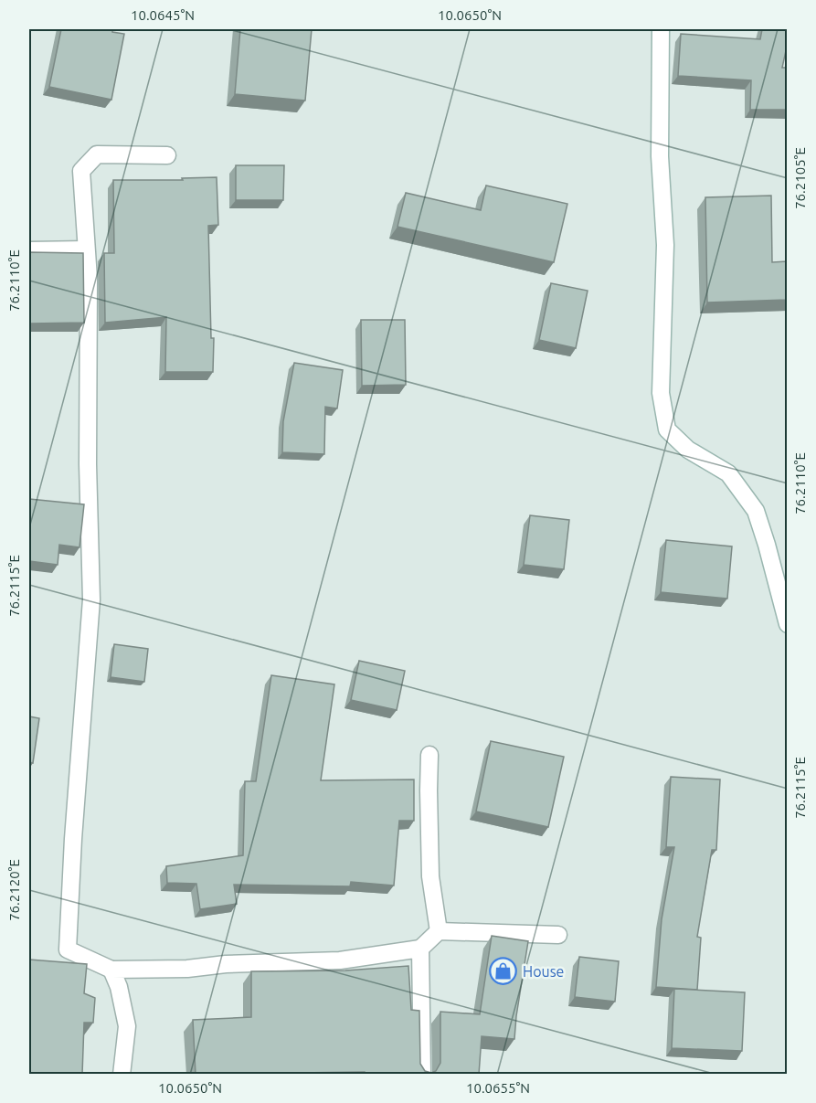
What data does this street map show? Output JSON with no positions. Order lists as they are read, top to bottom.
{
  "places": {
    "shop": ["House"]
  },
  "coordinates": [
    "10.0645°N",
    "10.0650°N",
    "76.2105°E",
    "76.2110°E",
    "76.2115°E",
    "76.2120°E",
    "10.0655°N"
  ]
}
